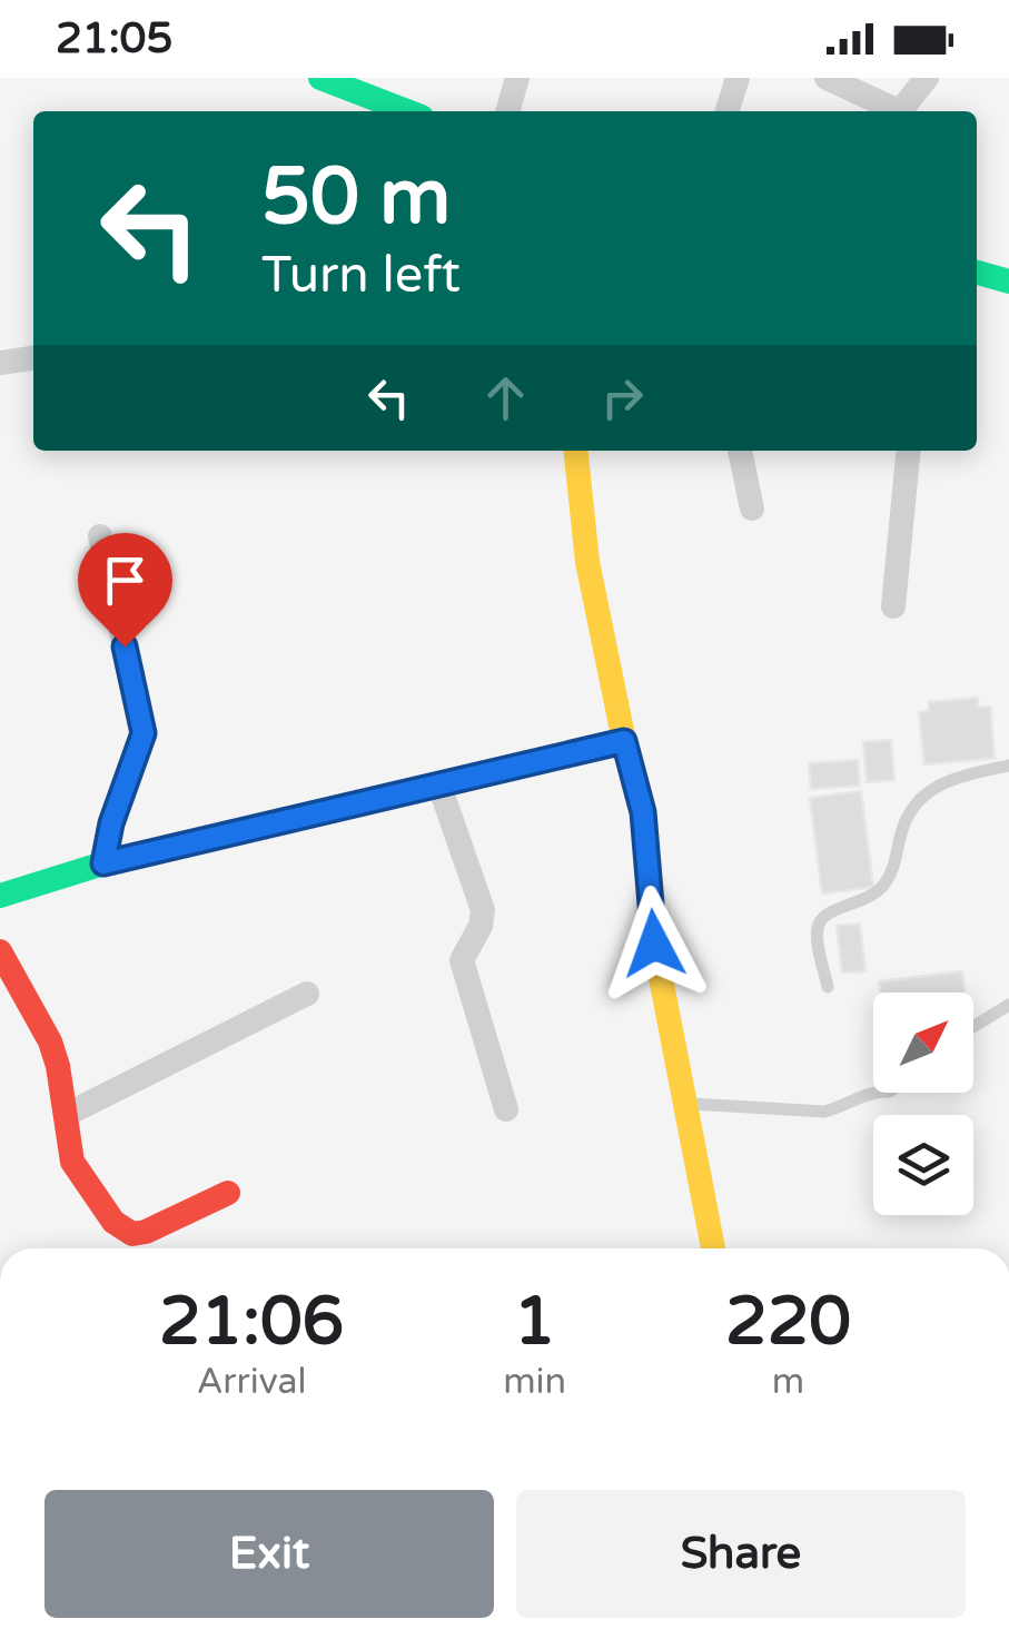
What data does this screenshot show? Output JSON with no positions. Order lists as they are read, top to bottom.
{
  "north": "top right",
  "page": {
    "status": "21:05",
    "turn": ["50 m", "Turn left"],
    "eta": [
      "21:06",
      "Arrival",
      "1",
      "min",
      "220",
      "m"
    ],
    "buttons": ["Exit", "Share"]
  }
}
